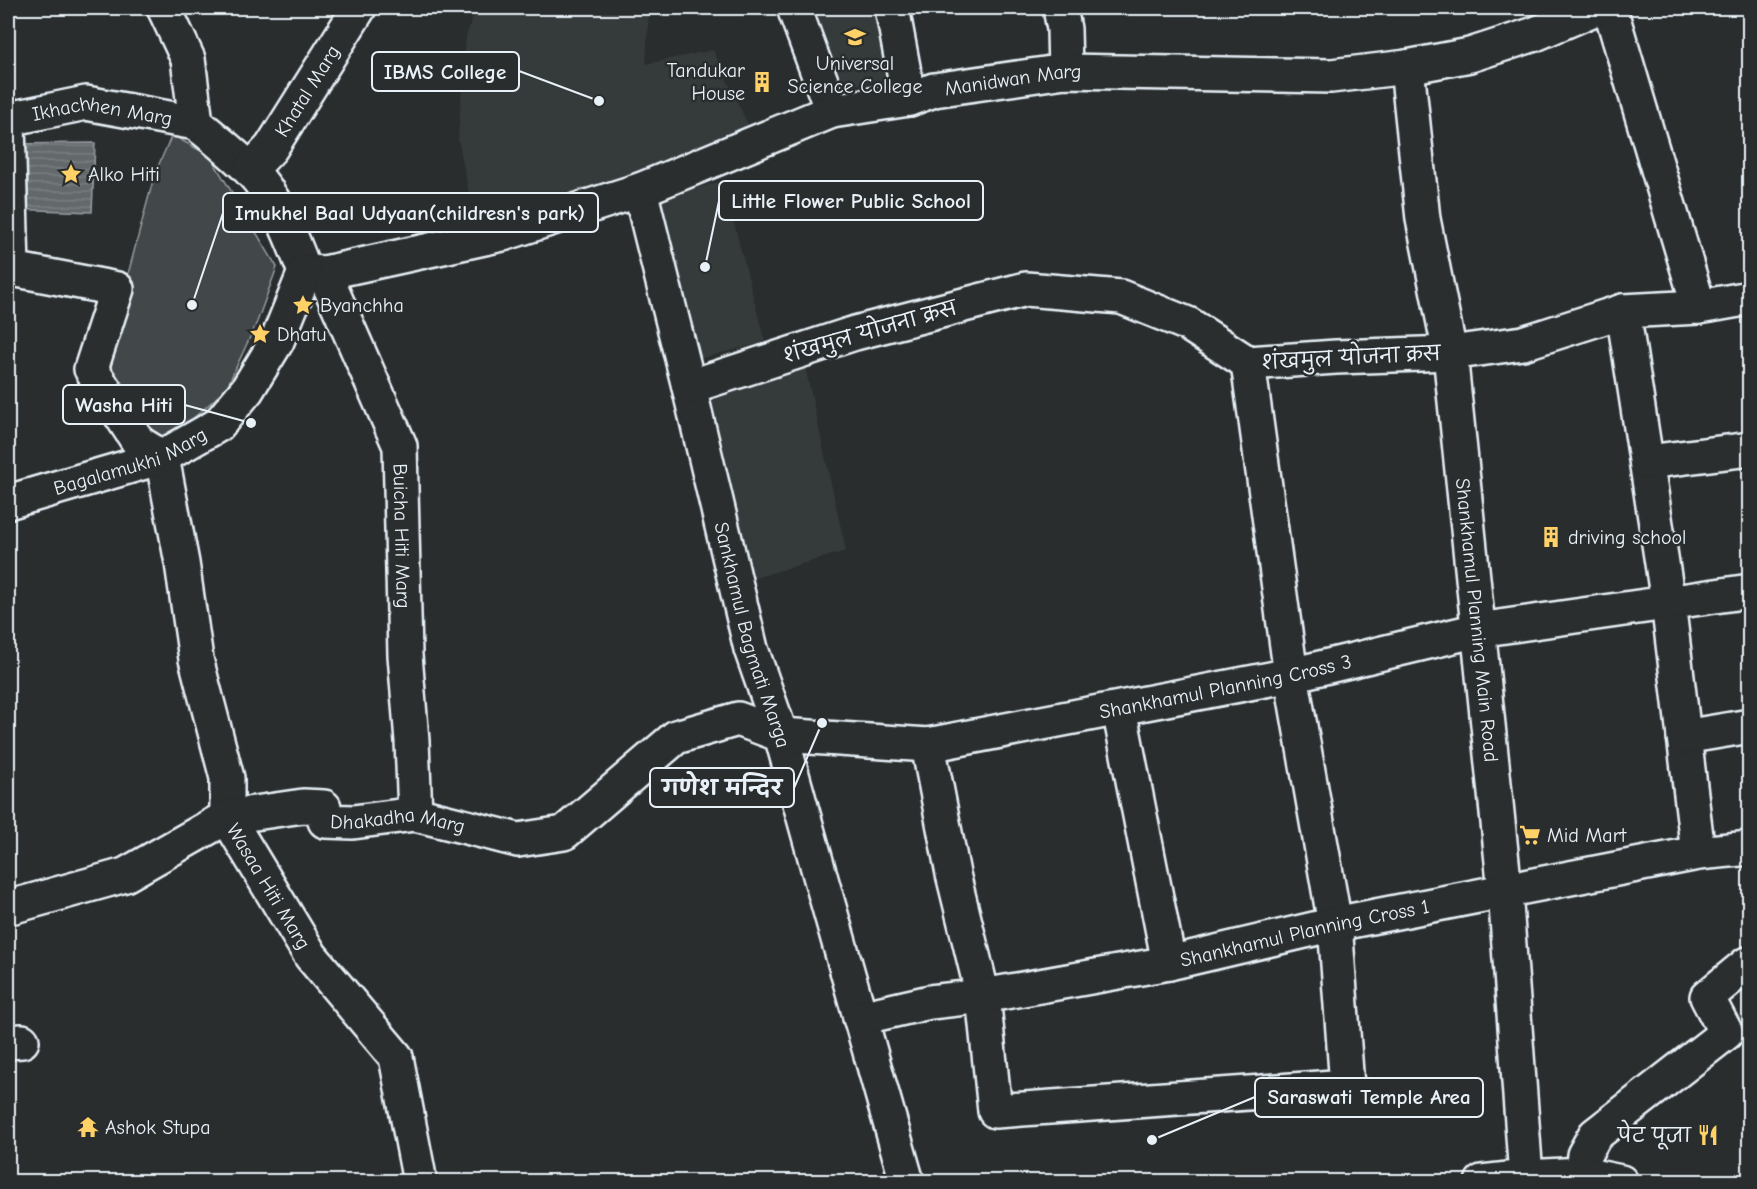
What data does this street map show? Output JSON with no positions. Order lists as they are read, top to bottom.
{
  "streets": {
    "street": [
      "Manidwan Marg",
      "Khatal Marg",
      "Ikhachhen Marg",
      "शंखमुल योजना क्रस",
      "Bagalamukhi Marg",
      "Buicha Hiti Marg",
      "Shankhamul Planning Main Road",
      "Sankhamul Bagmati Marga",
      "Shankhamul Planning Cross 3",
      "Dhakadha Marg",
      "Wasaa Hiti Marg",
      "Shankhamul Planning Cross 1"
    ]
  },
  "crossings": [
    ["Manidwan Marg", "Bagalamukhi Marg"],
    ["Manidwan Marg", "Buicha Hiti Marg"],
    ["Manidwan Marg", "Shankhamul Planning Main Road"],
    ["Manidwan Marg", "Sankhamul Bagmati Marga"],
    ["Khatal Marg", "Buicha Hiti Marg"],
    ["Ikhachhen Marg", "Buicha Hiti Marg"],
    ["शंखमुल योजना क्रस", "Shankhamul Planning Main Road"],
    ["शंखमुल योजना क्रस", "Sankhamul Bagmati Marga"],
    ["Bagalamukhi Marg", "Buicha Hiti Marg"],
    ["Bagalamukhi Marg", "Wasaa Hiti Marg"],
    ["Buicha Hiti Marg", "Dhakadha Marg"],
    ["Shankhamul Planning Main Road", "Shankhamul Planning Cross 3"],
    ["Shankhamul Planning Main Road", "Shankhamul Planning Cross 1"],
    ["Sankhamul Bagmati Marga", "Shankhamul Planning Cross 3"],
    ["Sankhamul Bagmati Marga", "Dhakadha Marg"],
    ["Sankhamul Bagmati Marga", "Shankhamul Planning Cross 1"],
    ["Shankhamul Planning Cross 3", "Dhakadha Marg"],
    ["Dhakadha Marg", "Wasaa Hiti Marg"]
  ],
  "places": {
    "school or university": ["Universal Science College"],
    "building": ["Tandukar House", "driving school"],
    "other": [
      "IBMS College",
      "Little Flower Public School",
      "Imukhel Baal Udyaan(childresn's park)",
      "Washa Hiti",
      "गणेश मन्दिर",
      "Saraswati Temple Area"
    ],
    "place": ["Alko Hiti", "Byanchha", "Dhatu"],
    "supermarket": ["Mid Mart"],
    "temple": ["Ashok Stupa"],
    "restaurant": ["पेट पूजा"]
  }
}
